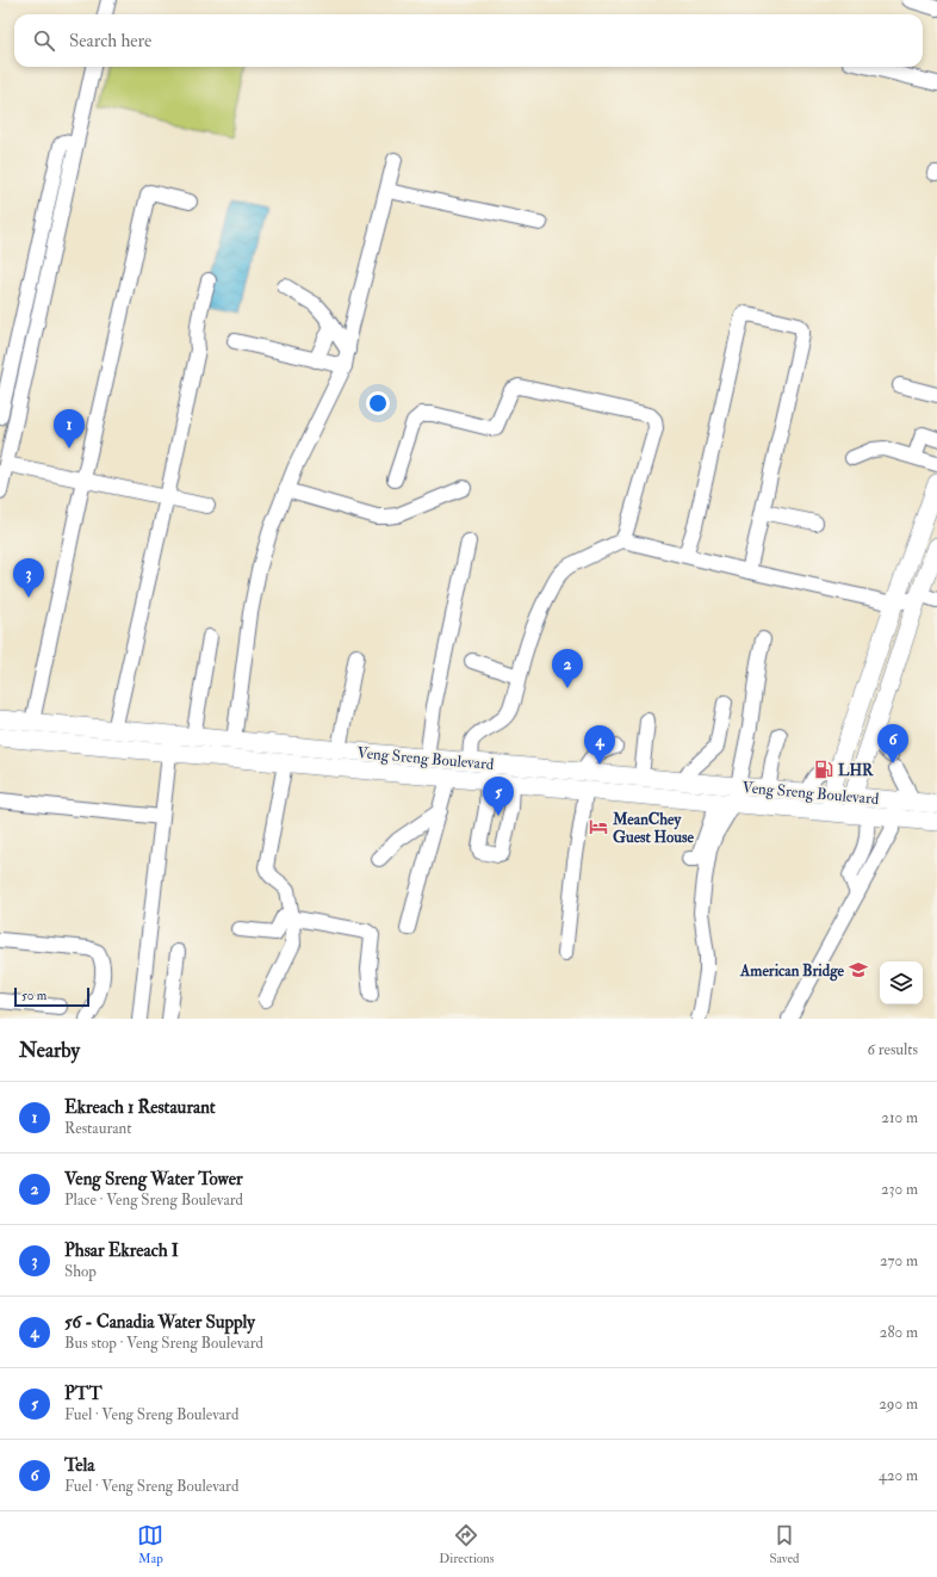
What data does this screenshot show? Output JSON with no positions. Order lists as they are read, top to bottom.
{
  "streets": {
    "main road": ["Veng Sreng Boulevard"]
  },
  "places": {
    "fuel station": ["LHR"],
    "hotel": ["MeanChey Guest House"],
    "school or university": ["American Bridge"]
  },
  "scale_bar": "50 m",
  "page": {
    "search": "Search here",
    "pins": [
      "1",
      "3",
      "2",
      "6",
      "4",
      "5"
    ],
    "scale": "50 m",
    "heading": ["Nearby", "6 results"],
    "list": [
      {
        "mark": "1",
        "name": "Ekreach 1 Restaurant",
        "note": "Restaurant",
        "value": "210 m"
      },
      {
        "mark": "2",
        "name": "Veng Sreng Water Tower",
        "note": "Place · Veng Sreng Boulevard",
        "value": "230 m"
      },
      {
        "mark": "3",
        "name": "Phsar Ekreach I",
        "note": "Shop",
        "value": "270 m"
      },
      {
        "mark": "4",
        "name": "56 - Canadia Water Supply",
        "note": "Bus stop · Veng Sreng Boulevard",
        "value": "280 m"
      },
      {
        "mark": "5",
        "name": "PTT",
        "note": "Fuel · Veng Sreng Boulevard",
        "value": "290 m"
      },
      {
        "mark": "6",
        "name": "Tela",
        "note": "Fuel · Veng Sreng Boulevard",
        "value": "420 m"
      }
    ],
    "nav": ["Map", "Directions", "Saved"]
  }
}
